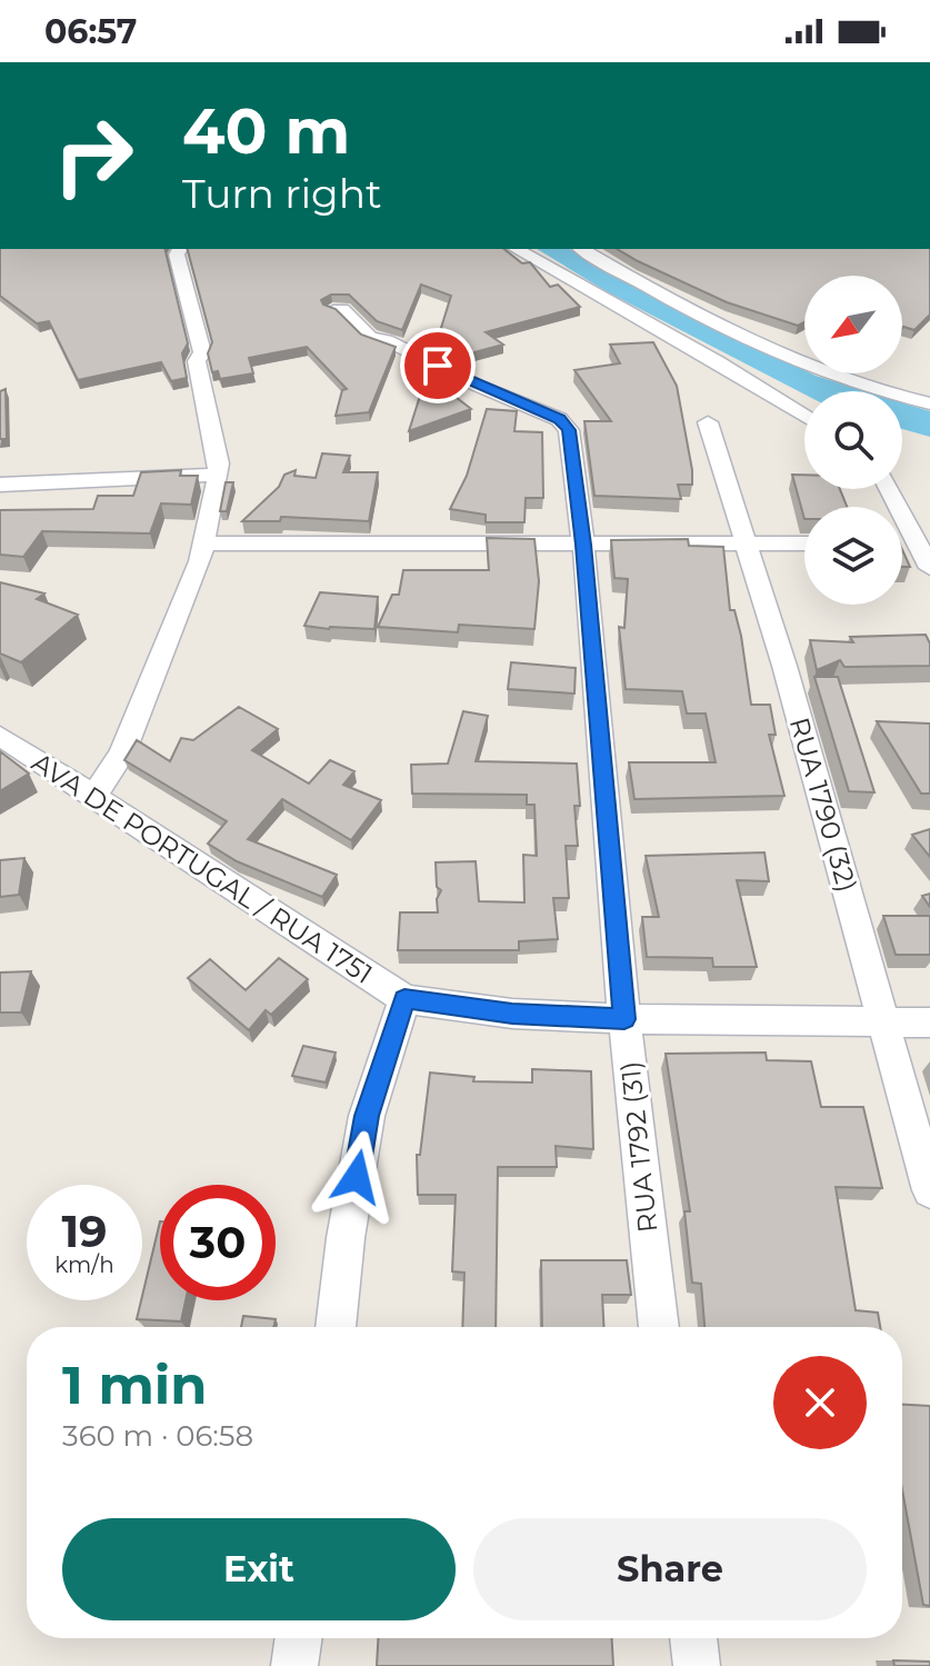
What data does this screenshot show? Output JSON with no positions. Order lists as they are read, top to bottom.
{
  "streets": {
    "street": ["RUA 1790 (32)", "AVA DE PORTUGAL / RUA 1751", "RUA 1792 (31)"]
  },
  "north": "bottom left",
  "page": {
    "status": "06:57",
    "turn": ["40 m", "Turn right"],
    "speed": "19 km/h",
    "limit": "30",
    "heading": ["1 min", "360 m · 06:58"],
    "buttons": ["Exit", "Share"]
  }
}
